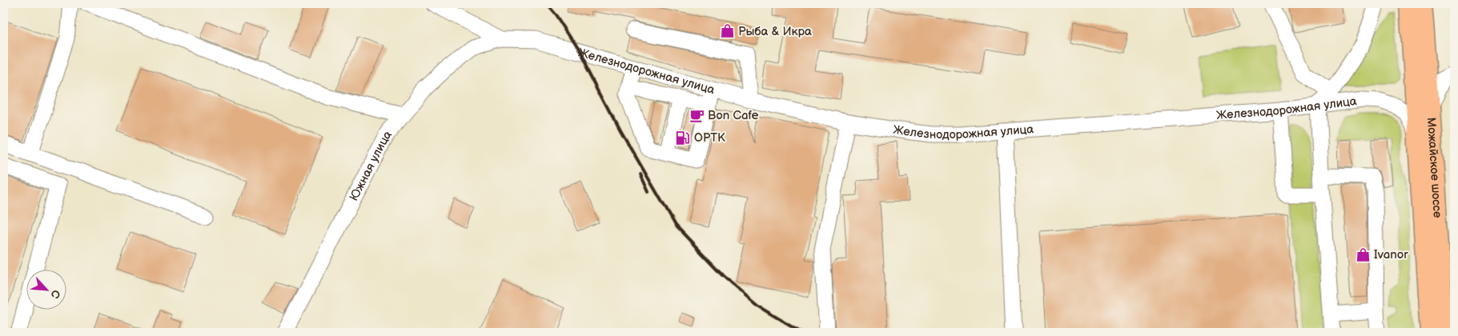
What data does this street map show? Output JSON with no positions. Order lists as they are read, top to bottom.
{
  "streets": {
    "main road": ["Можайское шоссе"],
    "street": ["Железнодорожная улица", "Южная улица"]
  },
  "crossings": [
    ["Железнодорожная улица", "Южная улица"],
    ["Железнодорожная улица", "Можайское шоссе"]
  ],
  "places": {
    "shop": ["Рыба & Икра", "Ivanor"],
    "cafe": ["Bon Cafe"],
    "fuel station": ["ОРТК"]
  },
  "north": "bottom right"
}
